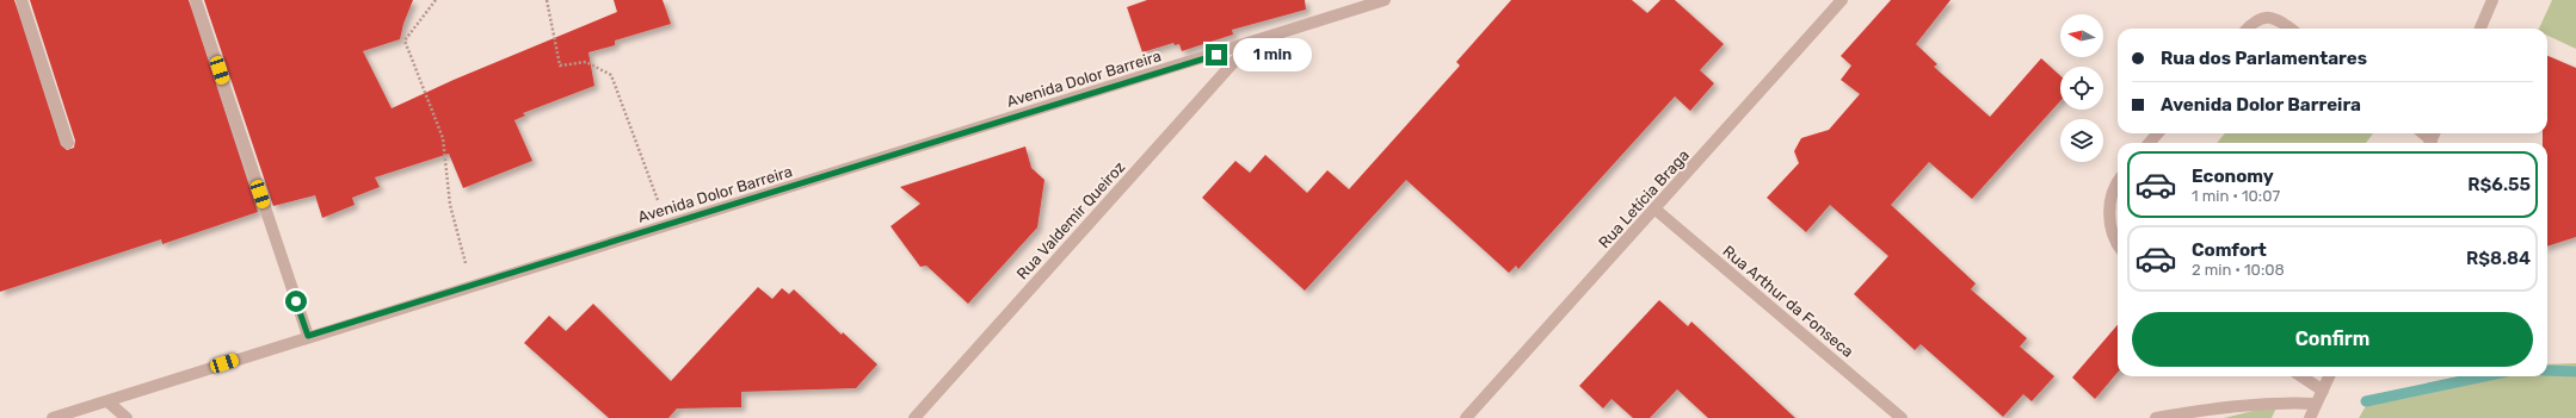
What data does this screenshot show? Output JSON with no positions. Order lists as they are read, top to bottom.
{
  "streets": {
    "street": [
      "Avenida Dolor Barreira",
      "Rua Letícia Braga",
      "Rua Valdemir Queiroz",
      "Rua Arthur da Fonseca"
    ]
  },
  "crossings": [
    ["Avenida Dolor Barreira", "Rua Valdemir Queiroz"],
    ["Rua Letícia Braga", "Rua Arthur da Fonseca"]
  ],
  "north": "left",
  "page": {
    "banner": ["Rua dos Parlamentares", "Avenida Dolor Barreira"],
    "bubble": "1 min",
    "list": [
      {
        "name": "Economy",
        "note": "1 min · 10:07",
        "value": "R$6.55"
      },
      {
        "name": "Comfort",
        "note": "2 min · 10:08",
        "value": "R$8.84"
      }
    ],
    "buttons": "Confirm"
  }
}
